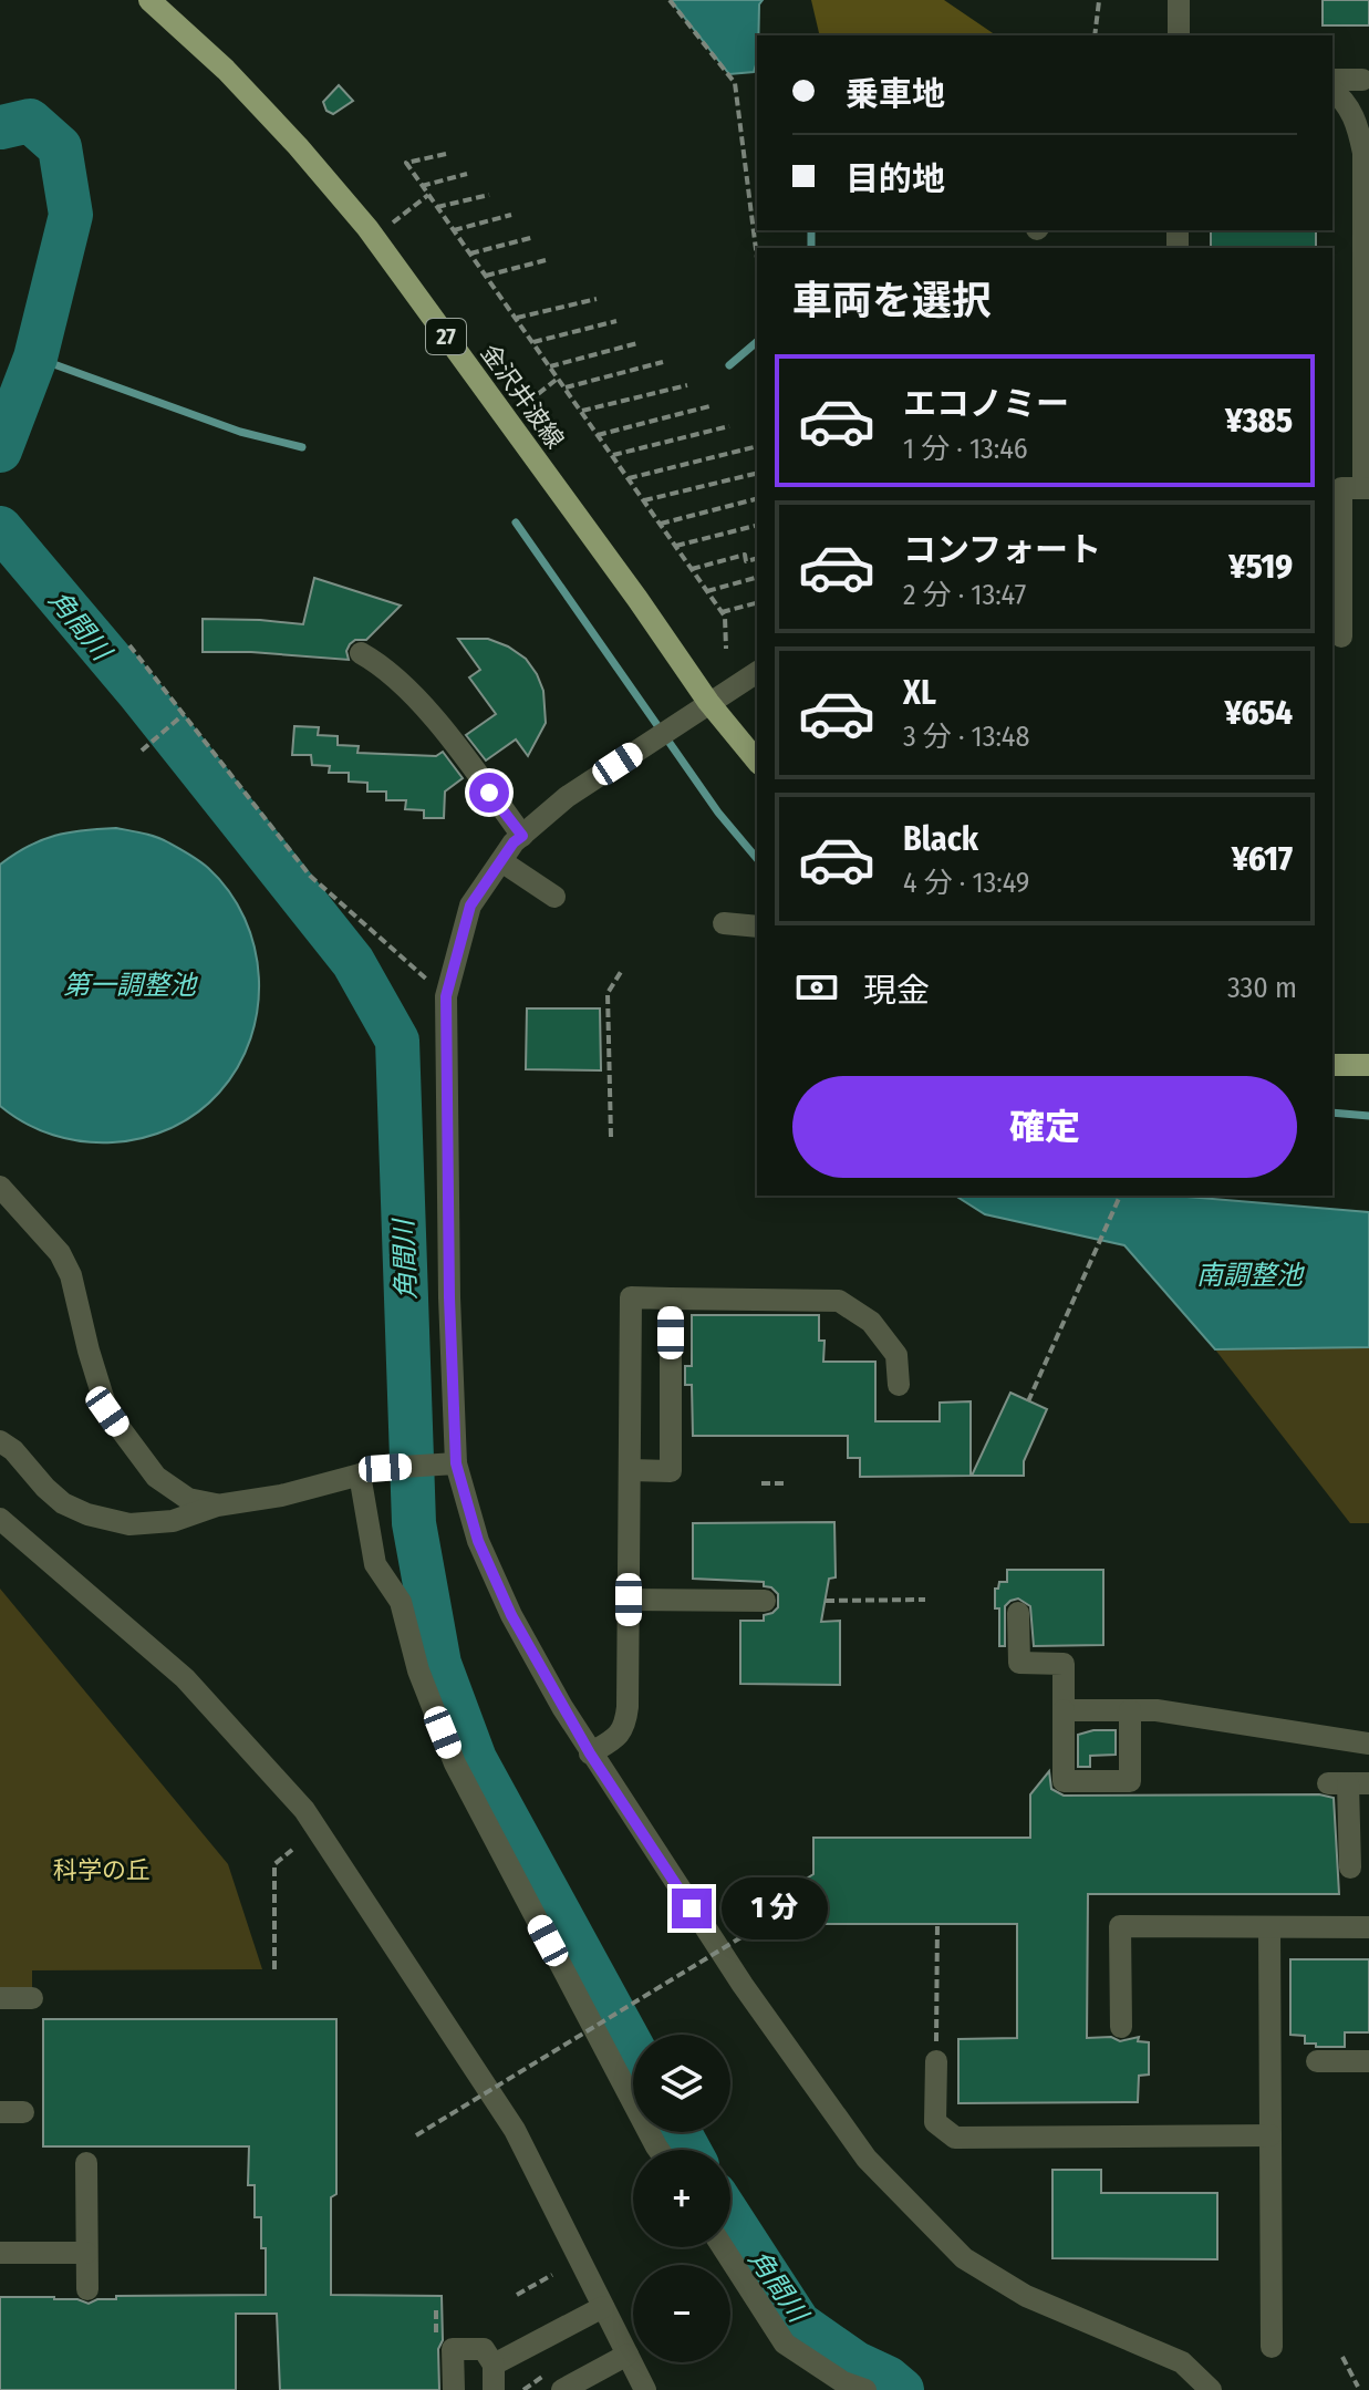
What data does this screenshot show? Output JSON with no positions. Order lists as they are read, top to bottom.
{
  "streets": {
    "main road": ["27", "金沢井波線"]
  },
  "water": ["角間川", "第一調整池", "南調整池"],
  "parks": ["科学の丘"],
  "page": {
    "banner": ["乗車地", "目的地"],
    "heading": "車両を選択",
    "list": [
      {
        "name": "エコノミー",
        "note": "1 分 · 13:46",
        "value": "¥385"
      },
      {
        "name": "コンフォート",
        "note": "2 分 · 13:47",
        "value": "¥519"
      },
      {
        "name": "XL",
        "note": "3 分 · 13:48",
        "value": "¥654"
      },
      {
        "name": "Black",
        "note": "4 分 · 13:49",
        "value": "¥617"
      }
    ],
    "pay": ["現金", "330 m"],
    "buttons": "確定",
    "bubble": "1 分",
    "map_buttons": ["+", "−"]
  }
}
